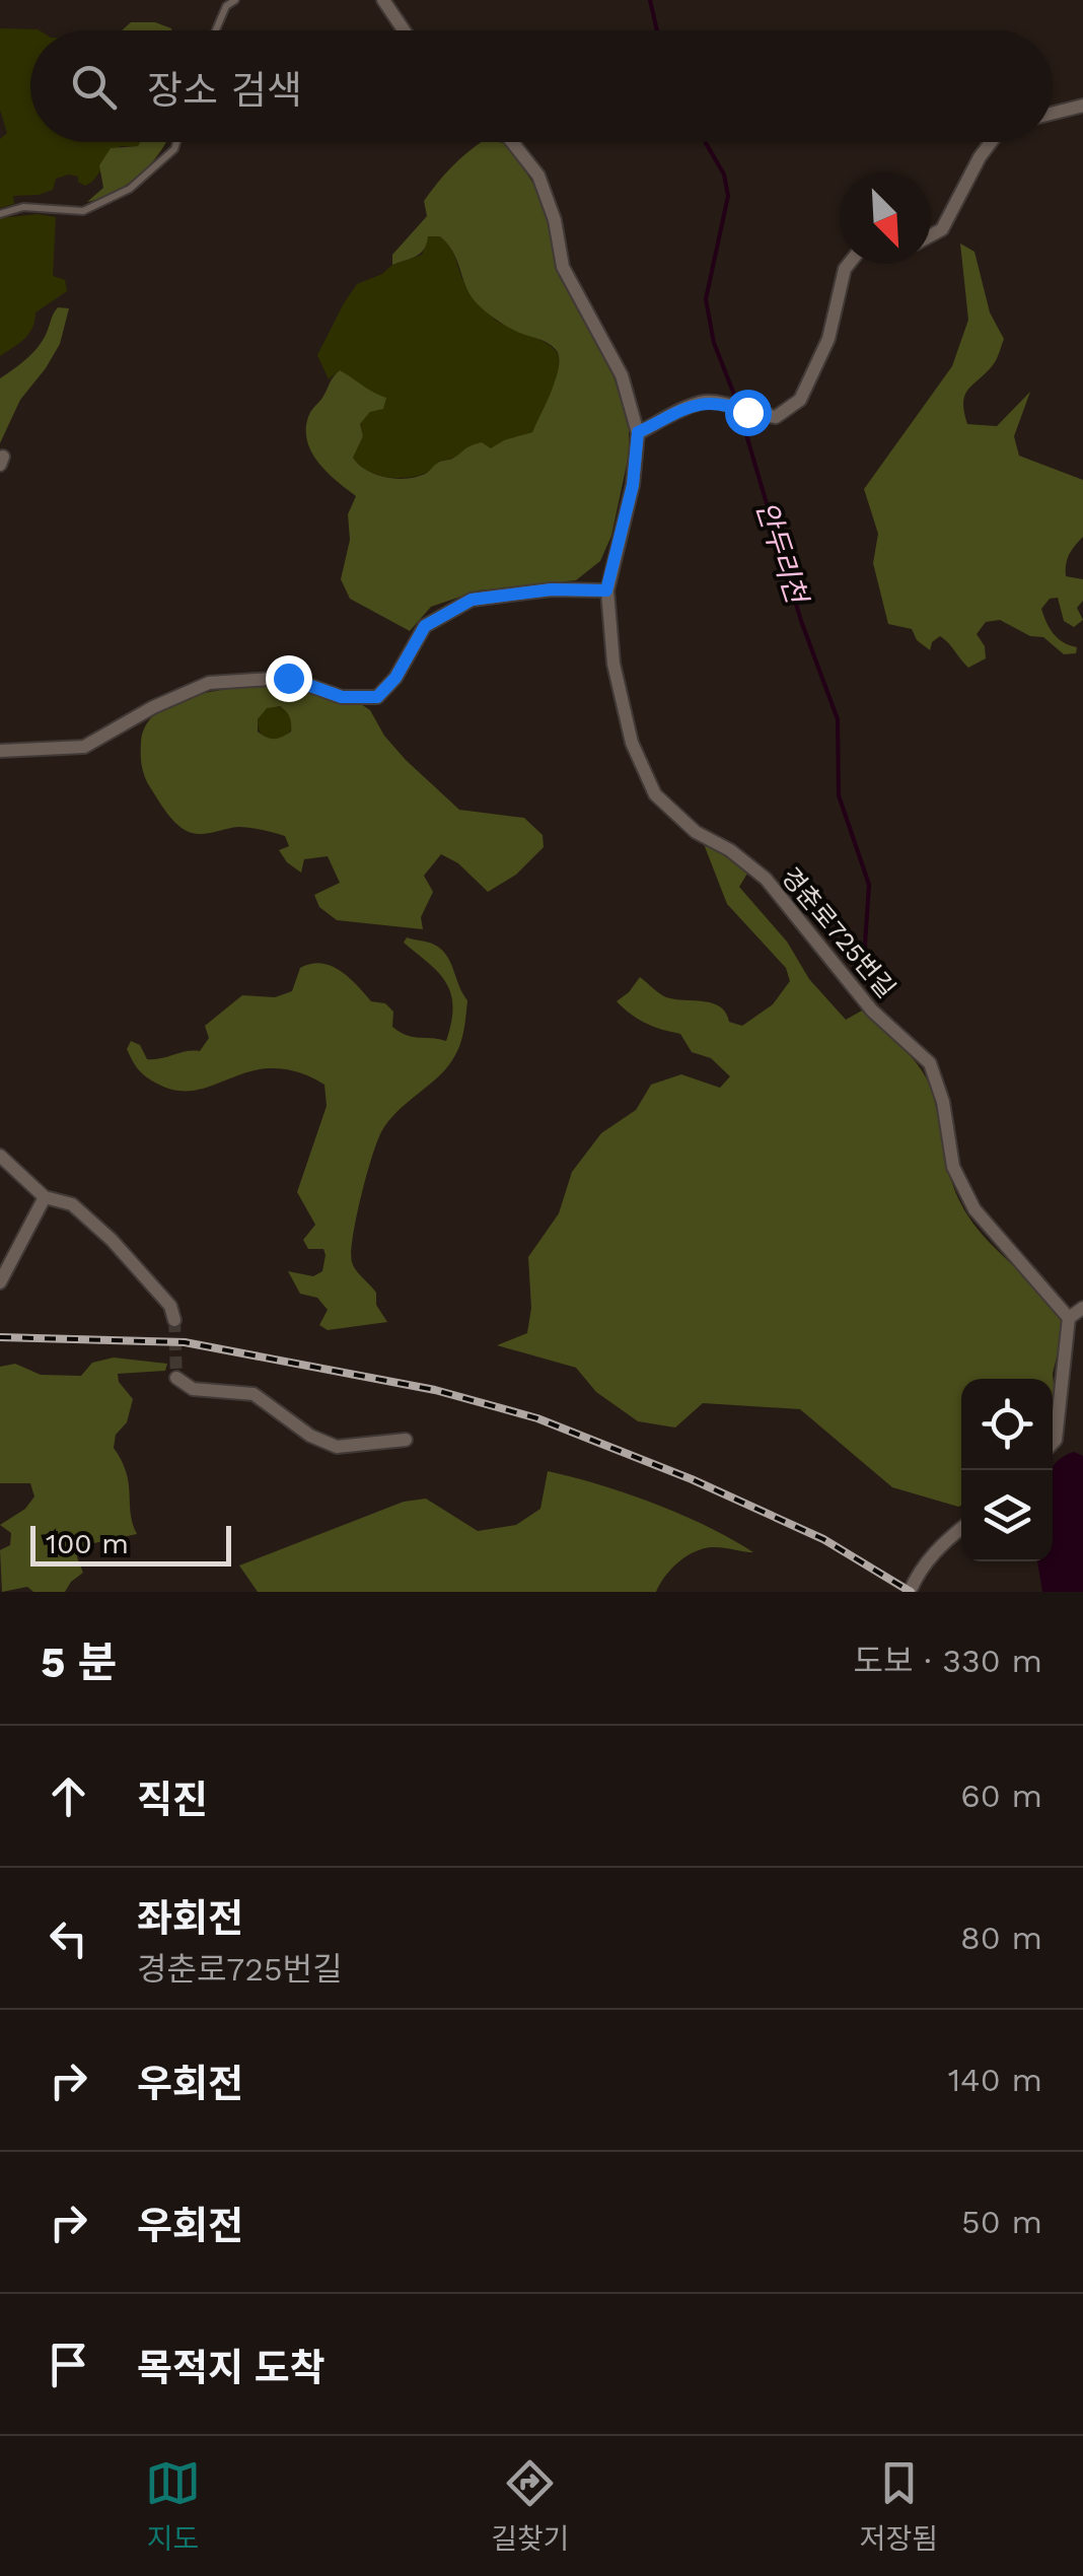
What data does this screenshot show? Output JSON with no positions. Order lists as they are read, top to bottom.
{
  "streets": {
    "street": ["경춘로725번길"]
  },
  "water": ["안두리천"],
  "scale_bar": "100 m",
  "north": "bottom right",
  "page": {
    "search": "장소 검색",
    "scale": "100 m",
    "heading": ["5 분", "도보 · 330 m"],
    "list": [
      ["직진", "60 m"],
      ["좌회전", "경춘로725번길", "80 m"],
      ["우회전", "140 m"],
      ["우회전", "50 m"],
      "목적지 도착"
    ],
    "nav": ["지도", "길찾기", "저장됨"]
  }
}
